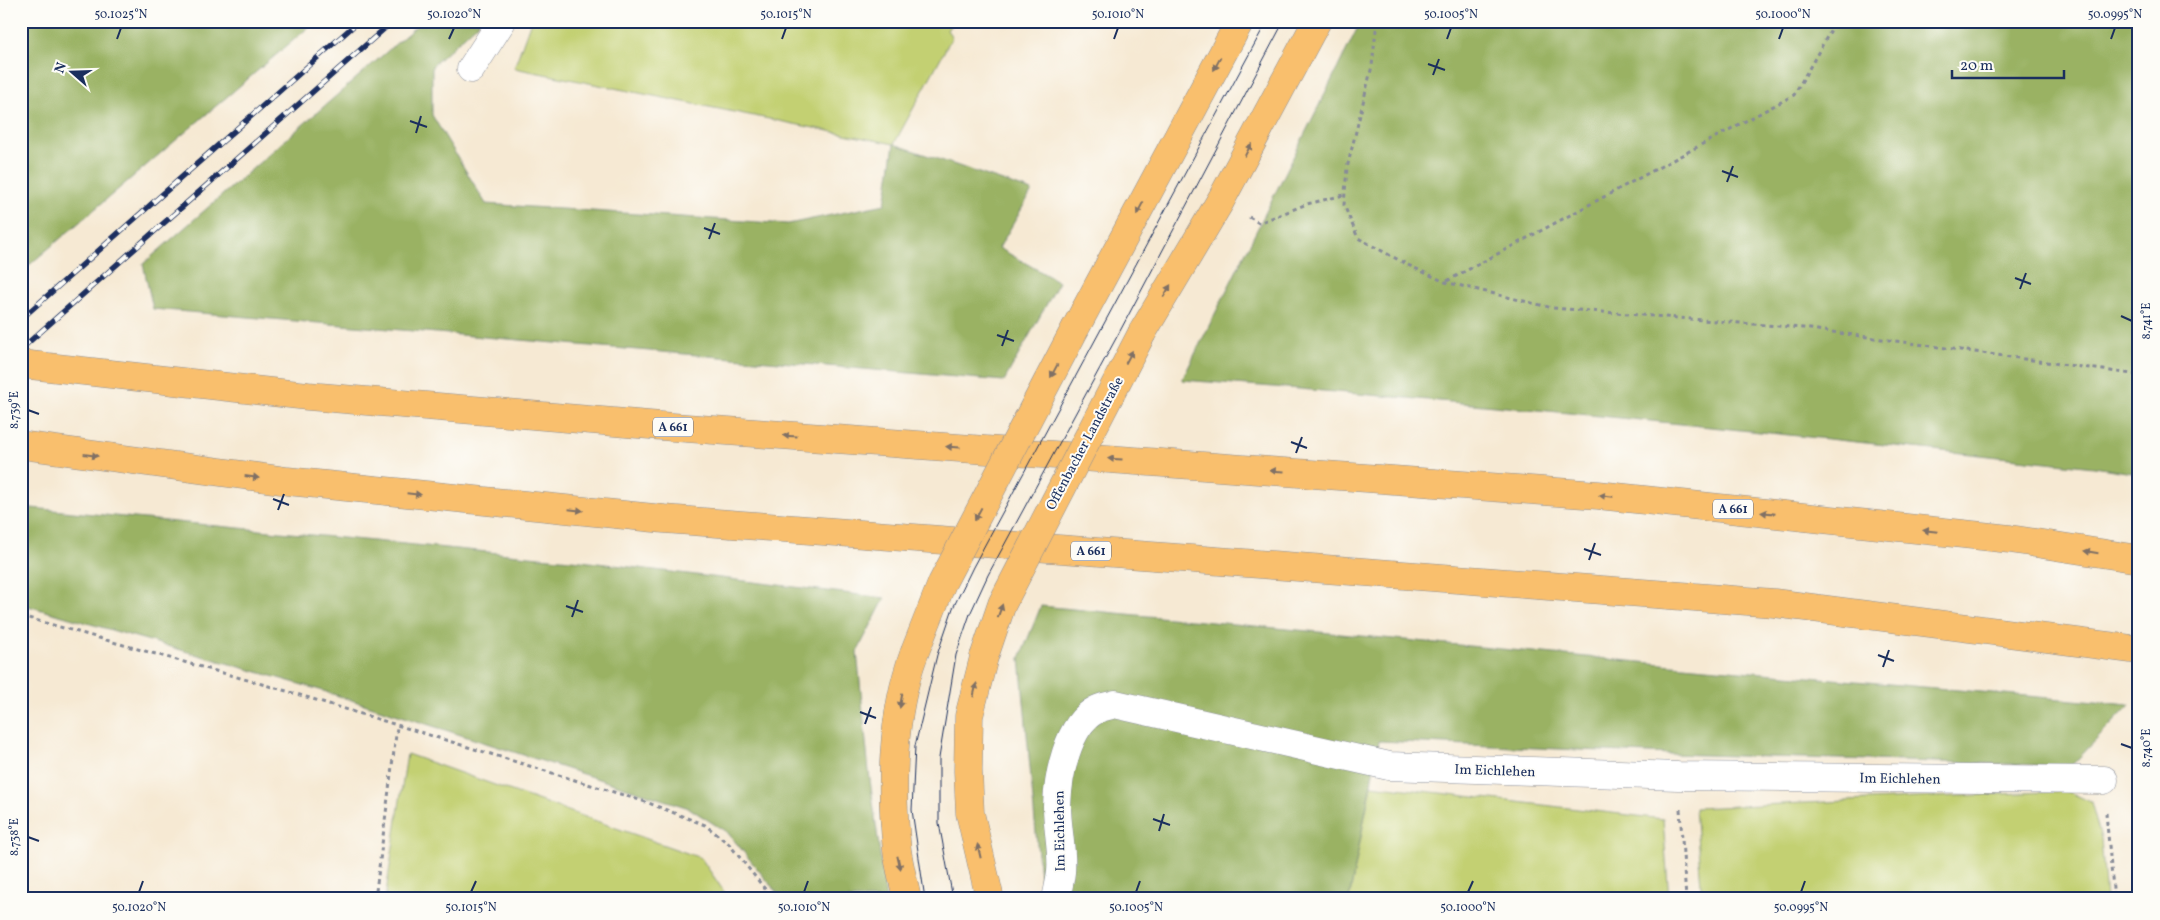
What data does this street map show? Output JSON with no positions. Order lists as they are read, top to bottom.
{
  "streets": {
    "main road": ["A 661", "Offenbacher Landstraße"],
    "street": ["Im Eichlehen"]
  },
  "scale_bar": "20 m",
  "north": "left",
  "coordinates": [
    "50.1025°N",
    "50.1020°N",
    "50.1015°N",
    "50.1010°N",
    "50.1005°N",
    "50.1000°N",
    "50.0995°N",
    "8.741°E",
    "8.739°E",
    "8.740°E",
    "8.738°E"
  ]
}
